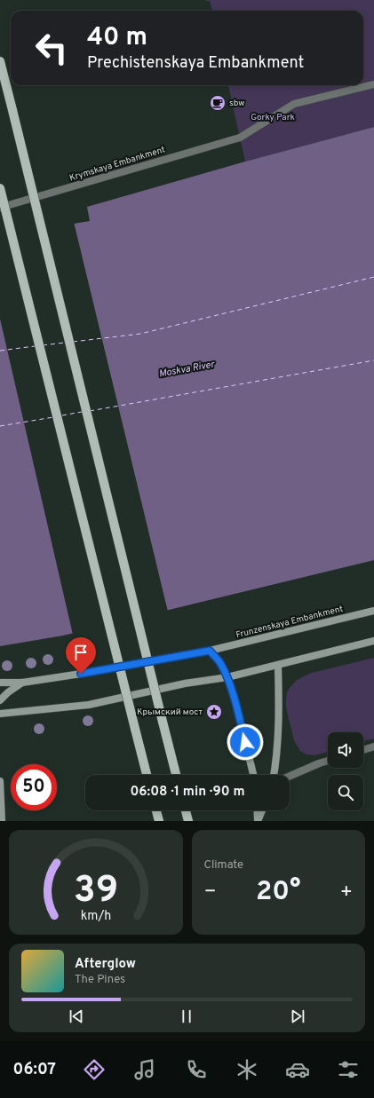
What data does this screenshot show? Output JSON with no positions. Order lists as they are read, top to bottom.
{
  "streets": {
    "main road": ["Frunzenskaya Embankment"],
    "street": ["Krymskaya Embankment"]
  },
  "water": ["Moskva River"],
  "parks": ["Gorky Park"],
  "places": {
    "cafe": ["sbw"],
    "place": ["Крымский мост"]
  },
  "page": {
    "turn": ["40 m", "Prechistenskaya Embankment"],
    "limit": "50",
    "trip": "06:08 · 1 min · 90 m",
    "tile": "Climate",
    "heat": ["−", "20°", "+"],
    "song": ["Afterglow", "The Pines"],
    "tabs": "06:07",
    "gauge": ["39", "km/h"]
  }
}
